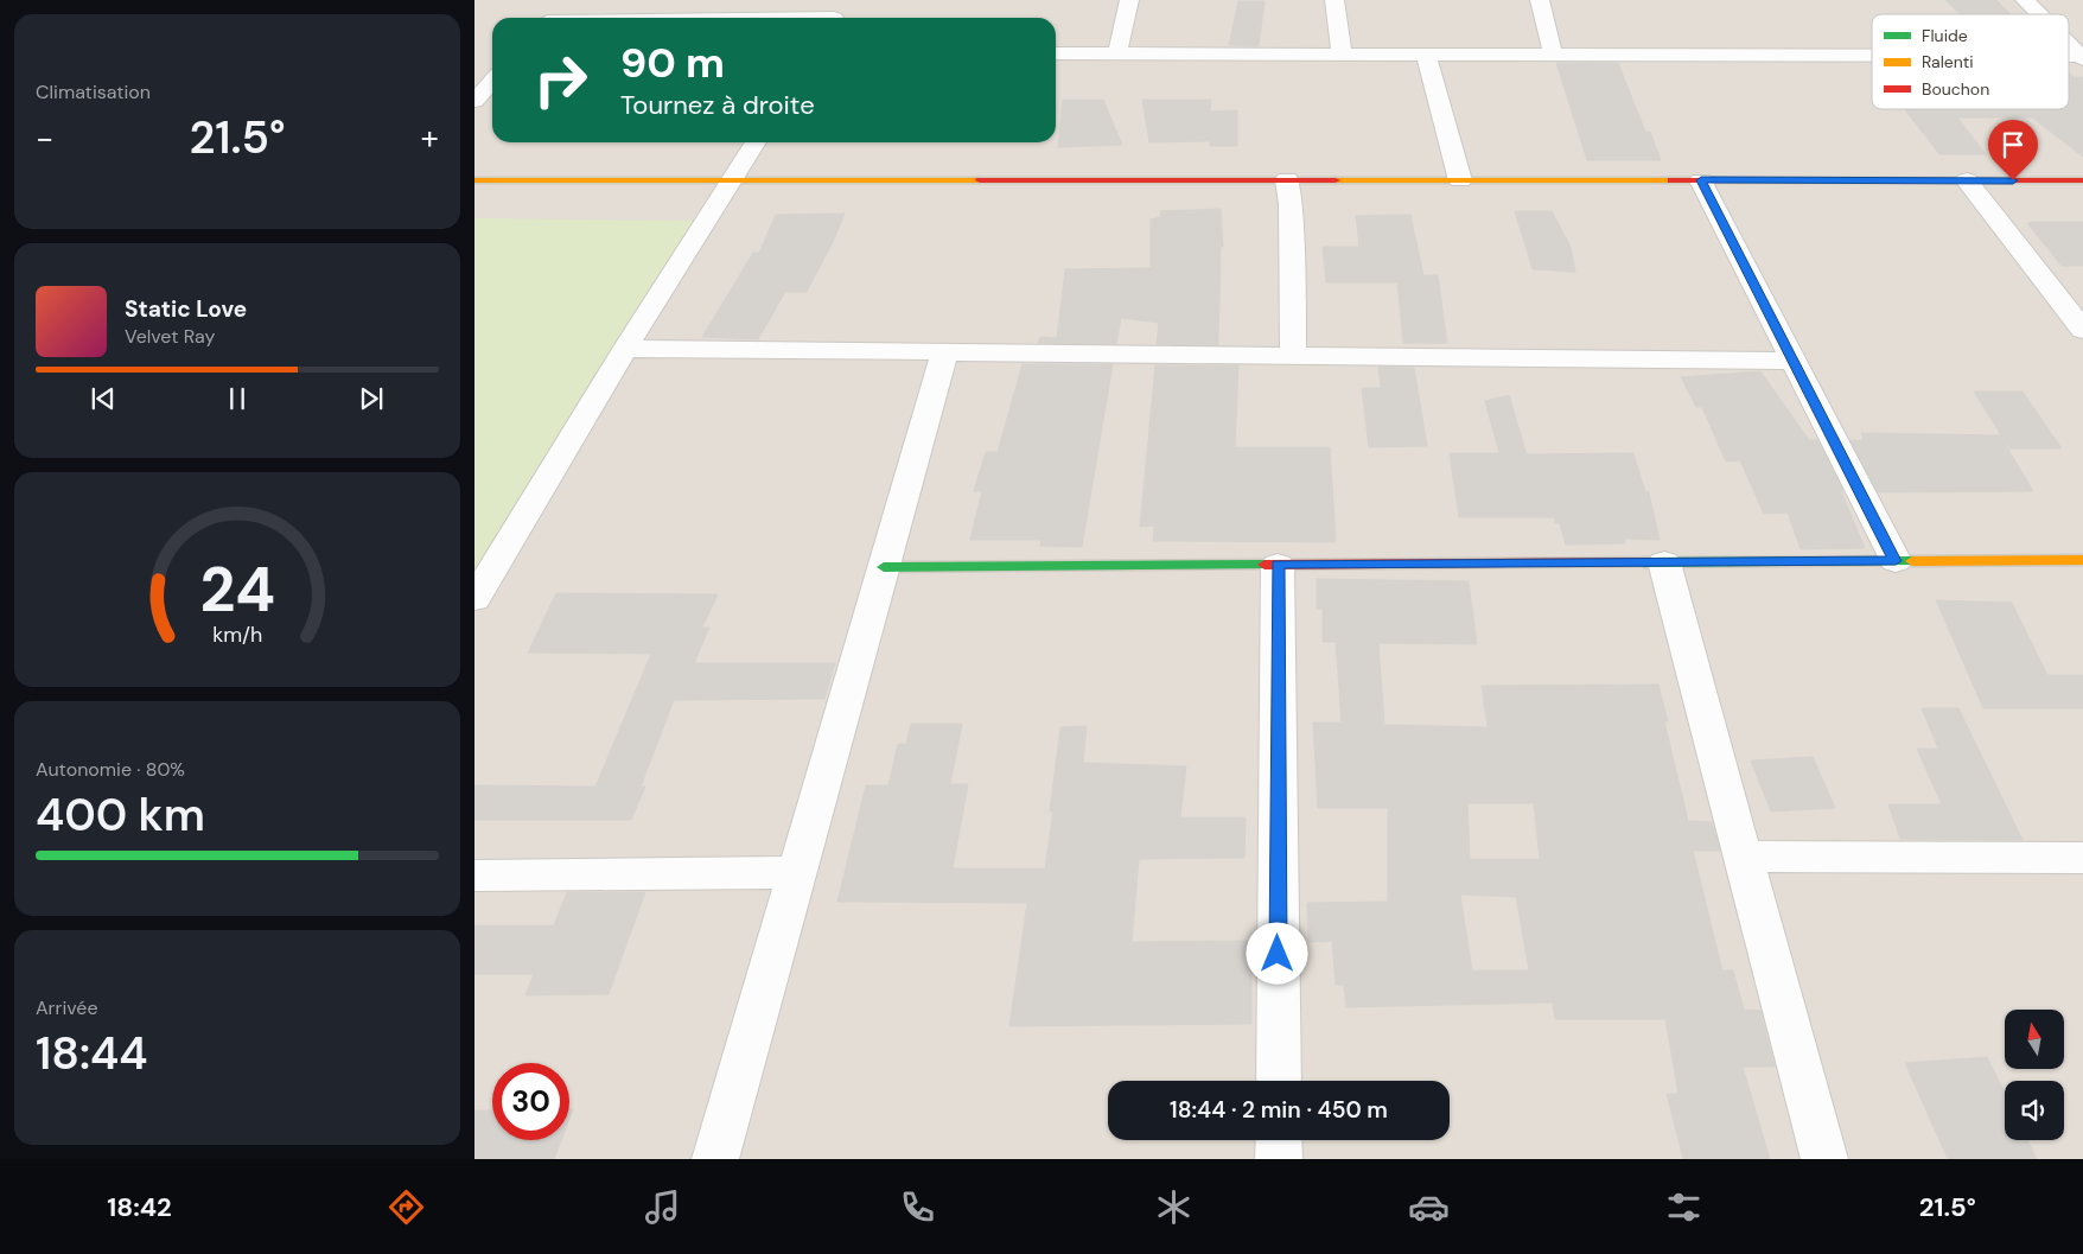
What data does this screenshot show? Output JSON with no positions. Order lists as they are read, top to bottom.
{
  "legend": ["Fluide", "Ralenti", "Bouchon"],
  "north": "top",
  "page": {
    "tile": [
      "Climatisation",
      ["Autonomie · 80%", "400 km"],
      ["Arrivée", "18:44"]
    ],
    "turn": ["90 m", "Tournez à droite"],
    "heat": ["−", "21.5°", "+"],
    "song": ["Static Love", "Velvet Ray"],
    "limit": "30",
    "trip": "18:44 · 2 min · 450 m",
    "tabs": ["18:42", "21.5°"],
    "gauge": ["24", "km/h"]
  }
}
